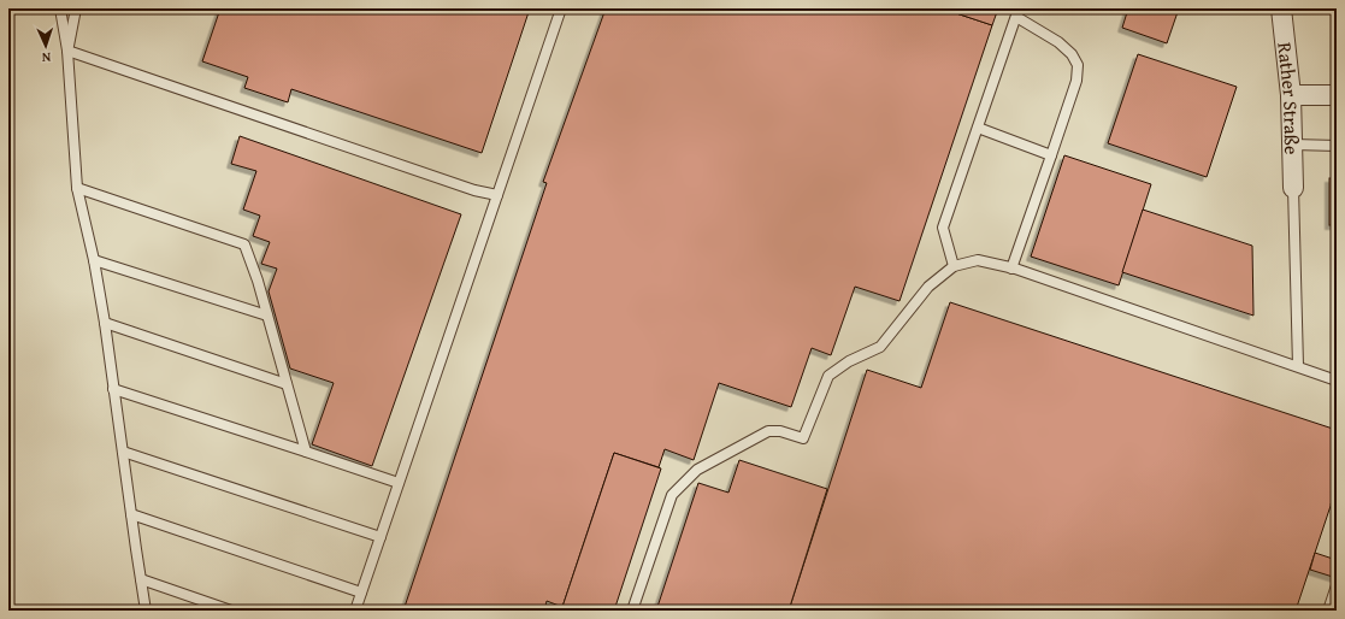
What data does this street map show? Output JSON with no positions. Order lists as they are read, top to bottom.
{
  "streets": {
    "street": ["Rather Straße"]
  },
  "north": "bottom"
}
